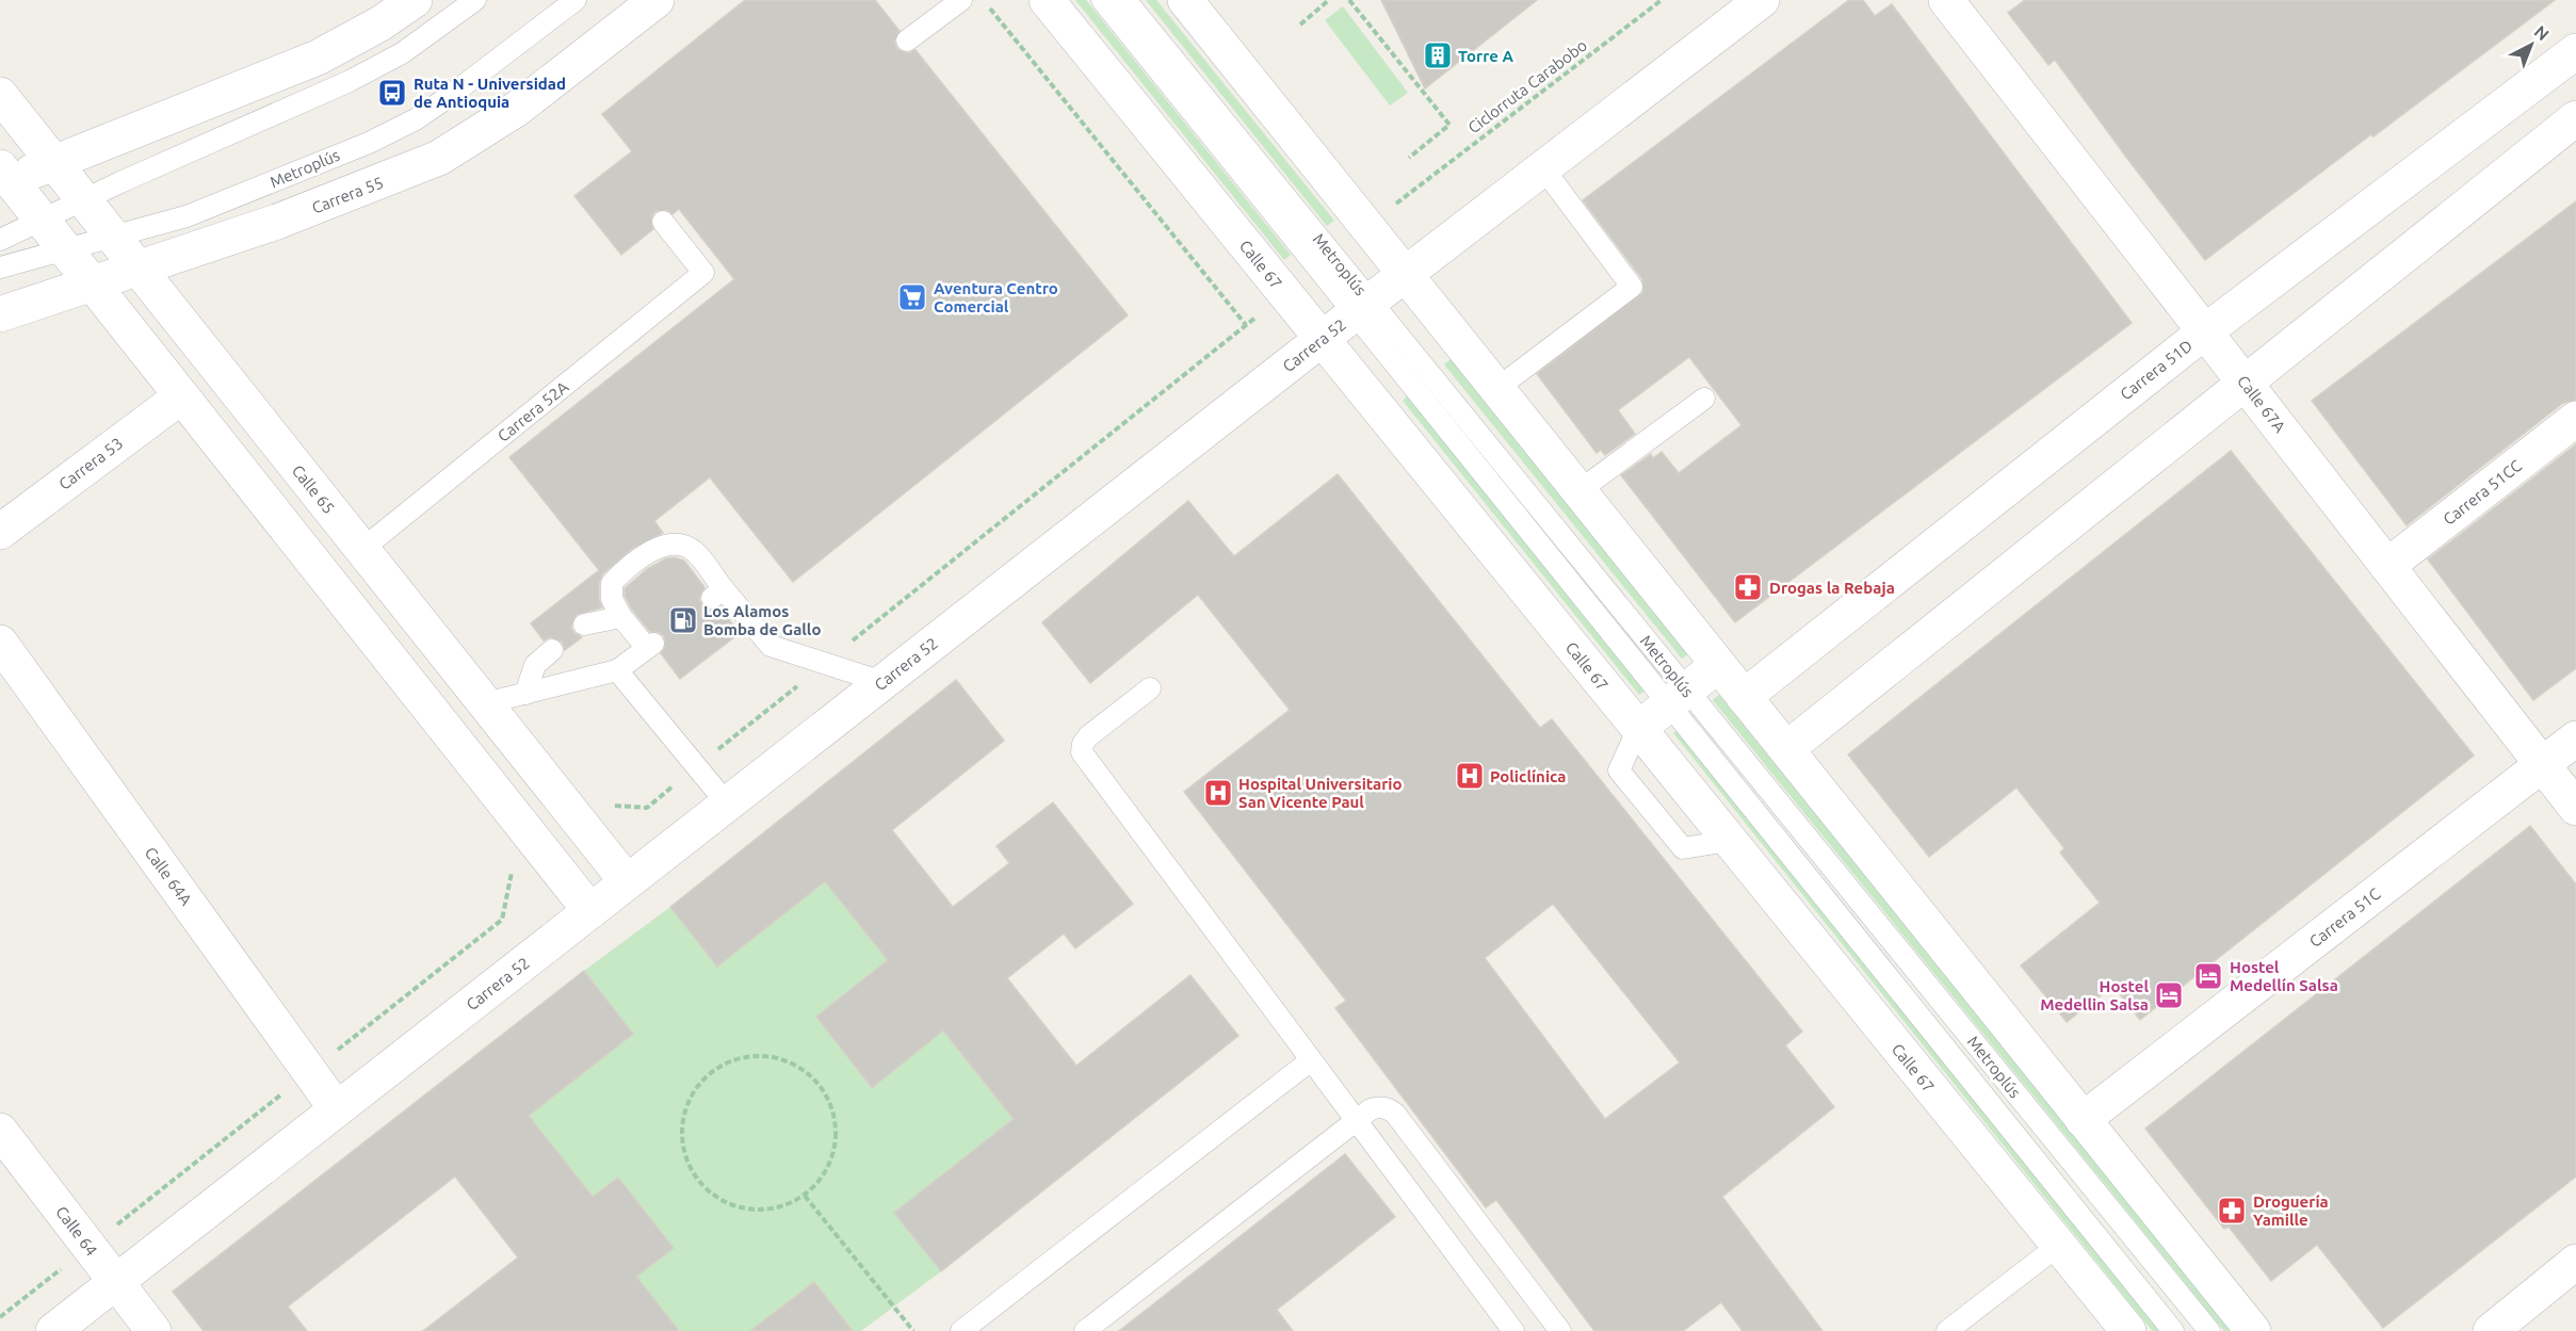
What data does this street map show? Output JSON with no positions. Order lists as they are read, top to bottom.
{
  "streets": {
    "street": [
      "Carrera 55",
      "Calle 67",
      "Carrera 52",
      "Carrera 51D",
      "Calle 67A",
      "Carrera 53",
      "Calle 65",
      "Carrera 51CC",
      "Calle 64A",
      "Carrera 51C",
      "Calle 64"
    ],
    "lane": ["Metroplús", "Carrera 52A"],
    "path": ["Ciclorruta Carabobo"]
  },
  "crossings": [
    ["Metroplús", "Carrera 52"],
    ["Metroplús", "Calle 65"],
    ["Carrera 55", "Calle 65"],
    ["Calle 67", "Carrera 52"],
    ["Carrera 52", "Calle 65"],
    ["Carrera 52", "Calle 64A"],
    ["Carrera 52", "Calle 64"],
    ["Carrera 51D", "Calle 67A"],
    ["Calle 67A", "Carrera 51CC"],
    ["Calle 67A", "Carrera 51C"],
    ["Carrera 52A", "Calle 65"]
  ],
  "places": {
    "building": ["Torre A"],
    "bus stop": ["Ruta N - Universidad de Antioquia"],
    "supermarket": ["Aventura Centro Comercial"],
    "pharmacy": ["Drogas la Rebaja", "Droguería Yamille"],
    "fuel station": ["Los Alamos Bomba de Gallo"],
    "hospital": ["Policlínica", "Hospital Universitario San Vicente Paul"],
    "hotel": ["Hostel Medellín Salsa", "Hostel Medellin Salsa"]
  },
  "north": "top right"
}
